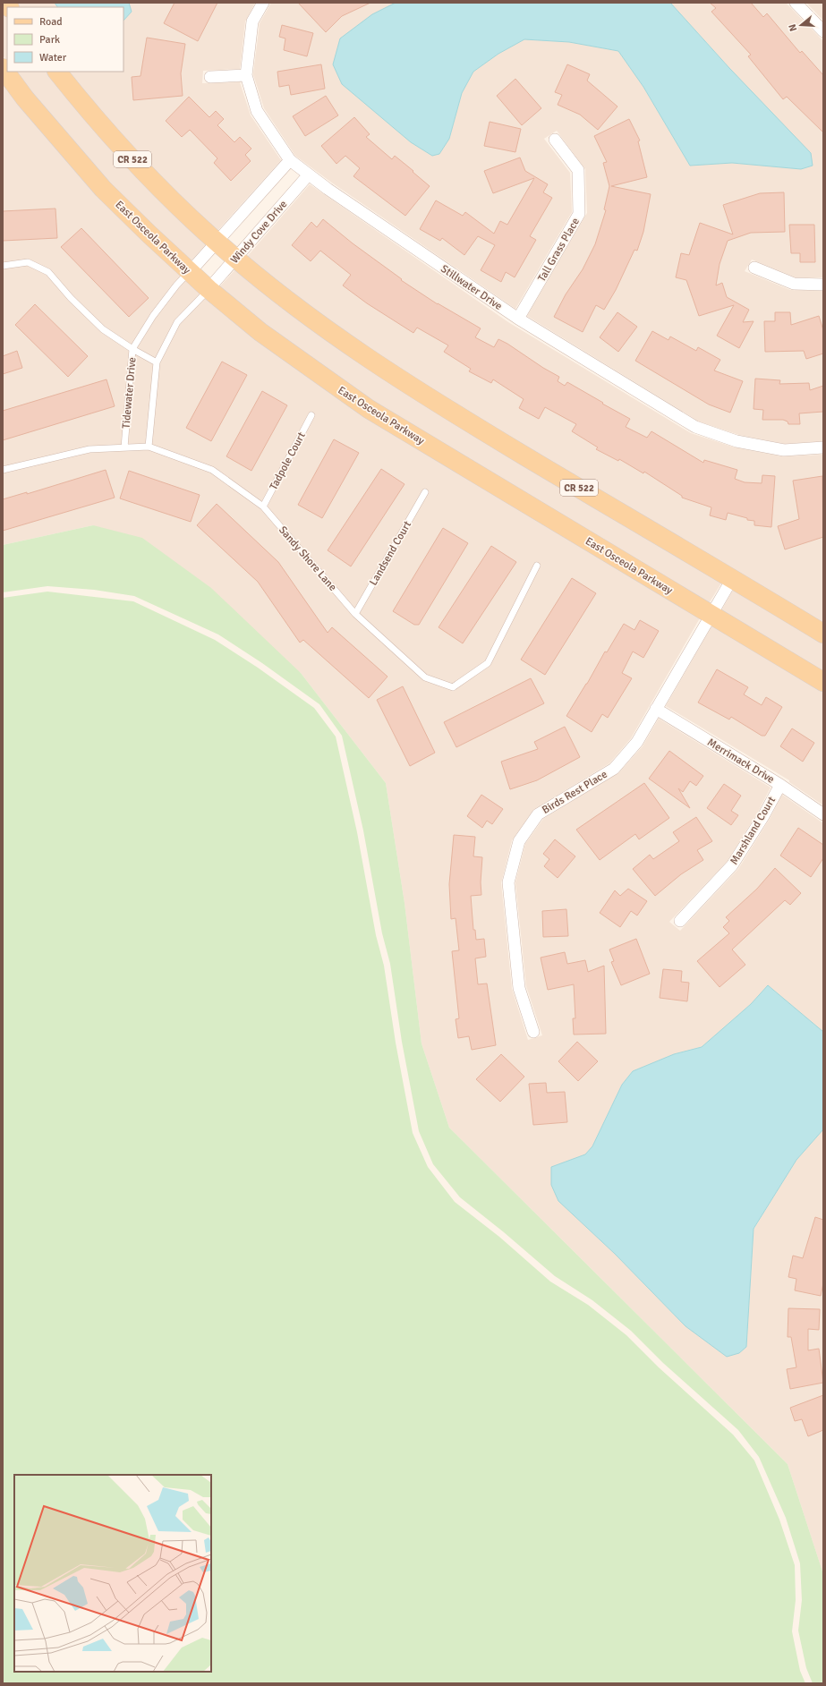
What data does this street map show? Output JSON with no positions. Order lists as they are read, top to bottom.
{
  "streets": {
    "main road": ["CR 522", "East Osceola Parkway"],
    "street": [
      "Windy Cove Drive",
      "Tall Grass Place",
      "Stillwater Drive",
      "Merrimack Drive",
      "Birds Rest Place",
      "Marshland Court"
    ],
    "lane": [
      "Tidewater Drive",
      "Tadpole Court",
      "Landsend Court",
      "Sandy Shore Lane"
    ]
  },
  "crossings": [
    ["CR 522", "Windy Cove Drive"],
    ["CR 522", "Birds Rest Place"],
    ["Windy Cove Drive", "East Osceola Parkway"],
    ["Windy Cove Drive", "Stillwater Drive"],
    ["East Osceola Parkway", "Tidewater Drive"],
    ["East Osceola Parkway", "Birds Rest Place"],
    ["Tall Grass Place", "Stillwater Drive"],
    ["Tidewater Drive", "Sandy Shore Lane"],
    ["Tadpole Court", "Sandy Shore Lane"],
    ["Landsend Court", "Sandy Shore Lane"],
    ["Merrimack Drive", "Birds Rest Place"],
    ["Merrimack Drive", "Marshland Court"]
  ],
  "legend": ["Road", "Park", "Water"],
  "north": "left"
}
